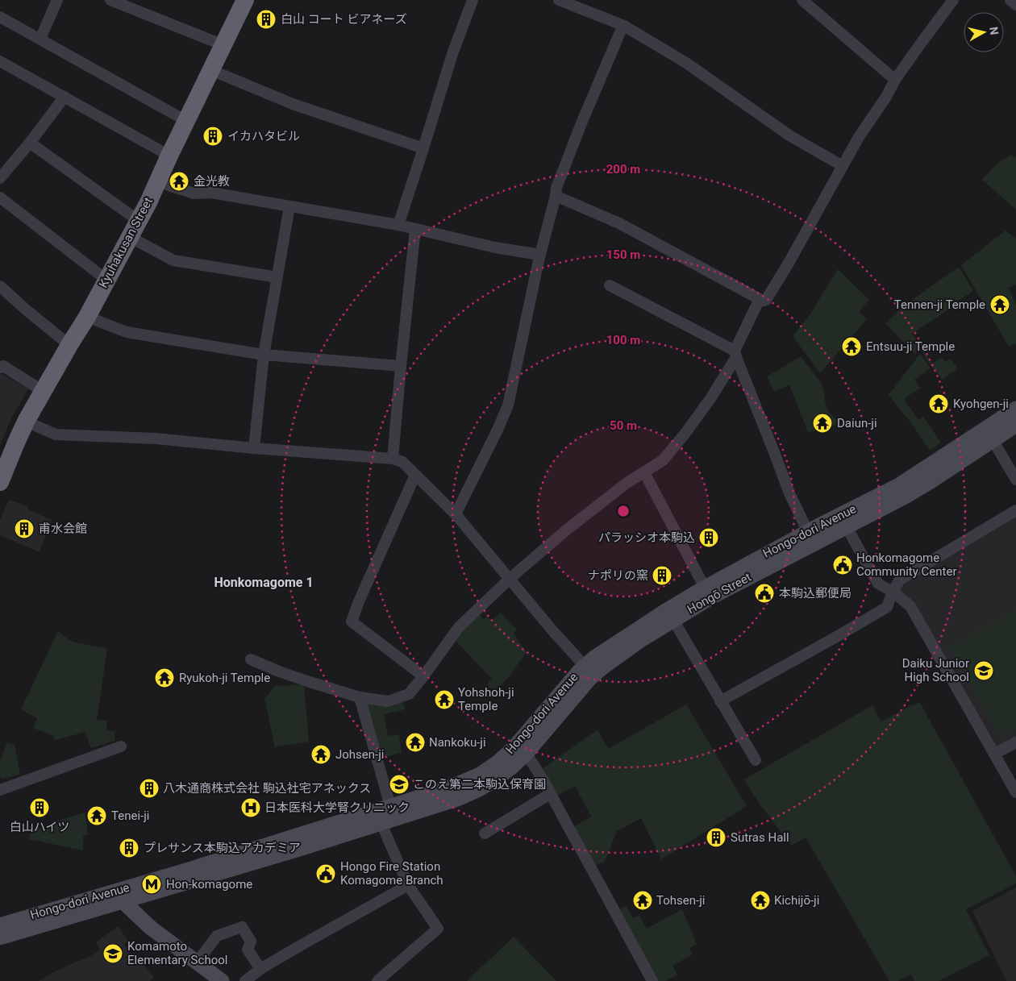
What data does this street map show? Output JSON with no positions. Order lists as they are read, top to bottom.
{
  "streets": {
    "highway": ["Kyuhakusan Street"],
    "main road": ["Hongo-dori Avenue", "Hongō Street"]
  },
  "crossings": [
    ["Hongo-dori Avenue", "Hongō Street"]
  ],
  "districts": ["Honkomagome 1"],
  "places": {
    "building": [
      "白山 コート ビアネーズ",
      "イカハタビル",
      "甫水会館",
      "パラッシオ本駒込",
      "ナポリの窯",
      "八木通商株式会社 駒込社宅アネックス",
      "白山ハイツ",
      "Sutras Hall",
      "プレサンス本駒込アカデミア"
    ],
    "temple": [
      "金光教",
      "Tennen-ji Temple",
      "Entsuu-ji Temple",
      "Kyohgen-ji",
      "Daiun-ji",
      "Ryukoh-ji Temple",
      "Yohshoh-ji Temple",
      "Nankoku-ji",
      "Johsen-ji",
      "Tenei-ji",
      "Tohsen-ji",
      "Kichijō-ji"
    ],
    "public building": ["Honkomagome Community Center", "本駒込郵便局", "Hongo Fire Station Komagome Branch"],
    "school or university": ["Daiku Junior High School", "このえ第二本駒込保育園", "Komamoto Elementary School"],
    "hospital": ["日本医科大学腎クリニック"],
    "metro station": ["Hon-komagome"]
  },
  "north": "right",
  "rings": [
    "200 m",
    "150 m",
    "100 m",
    "50 m"
  ]
}
